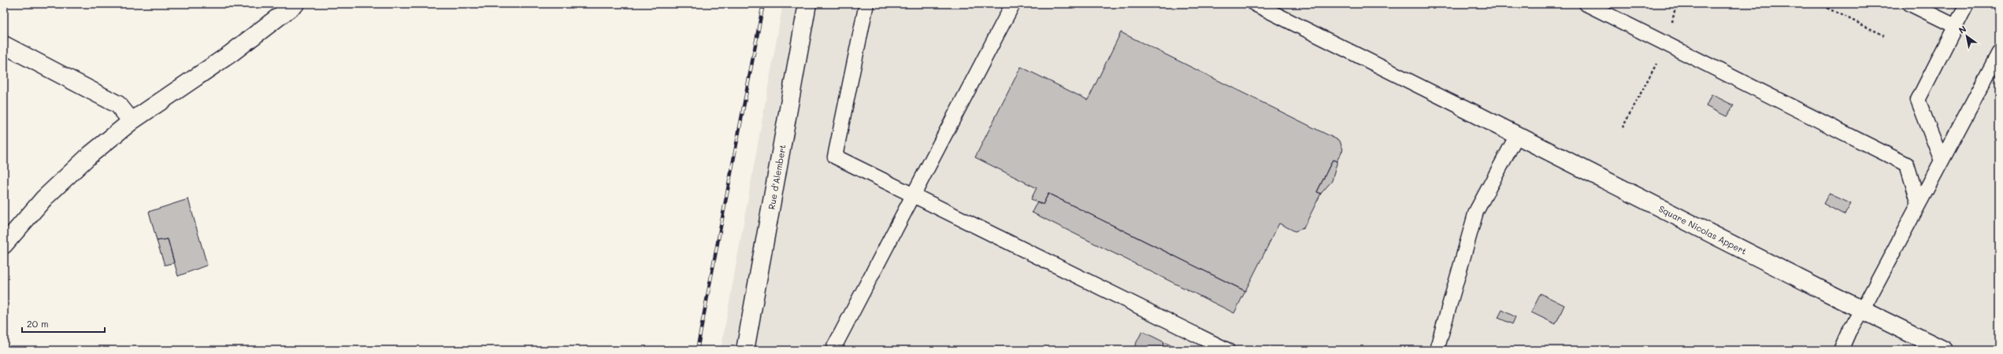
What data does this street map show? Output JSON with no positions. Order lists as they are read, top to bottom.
{
  "streets": {
    "street": ["Rue d’Alembert", "Square Nicolas Appert"]
  },
  "scale_bar": "20 m",
  "north": "top left"
}
